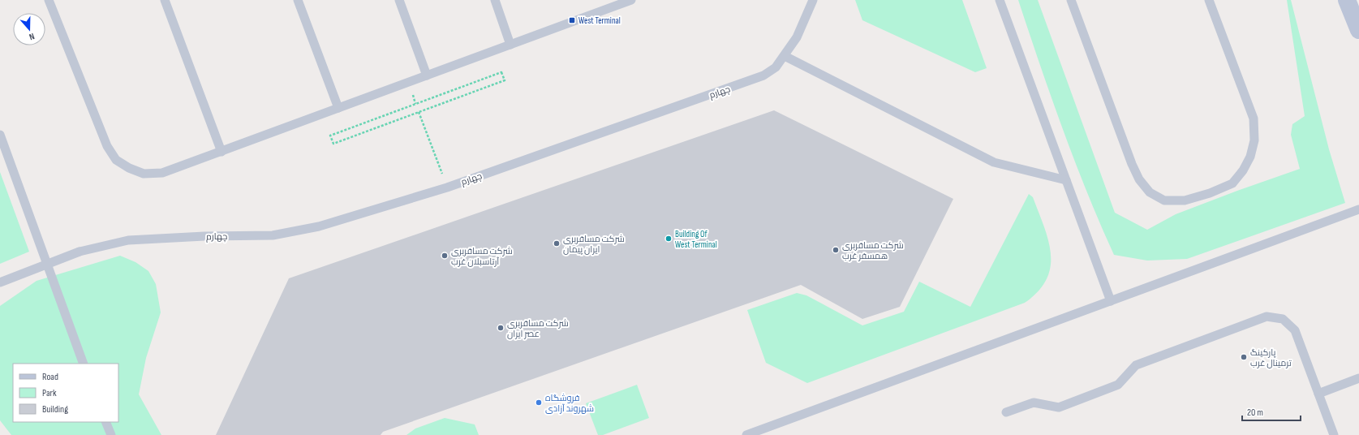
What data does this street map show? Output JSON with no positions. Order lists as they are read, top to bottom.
{
  "streets": {
    "lane": ["چهارم"]
  },
  "places": {
    "transit": ["West Terminal"],
    "other": [
      "Building Of West Terminal",
      "شرکت مسافربری ایران پیمان",
      "شرکت مسافربری همسفر غرب",
      "شرکت مسافربری آرتاسبلان غرب",
      "شرکت مسافربری عصر ایران",
      "پارکینگ ترمینال غرب",
      "فروشگاه شهروند آزادی"
    ]
  },
  "legend": ["Road", "Park", "Building"],
  "scale_bar": "20 m",
  "north": "bottom"
}
